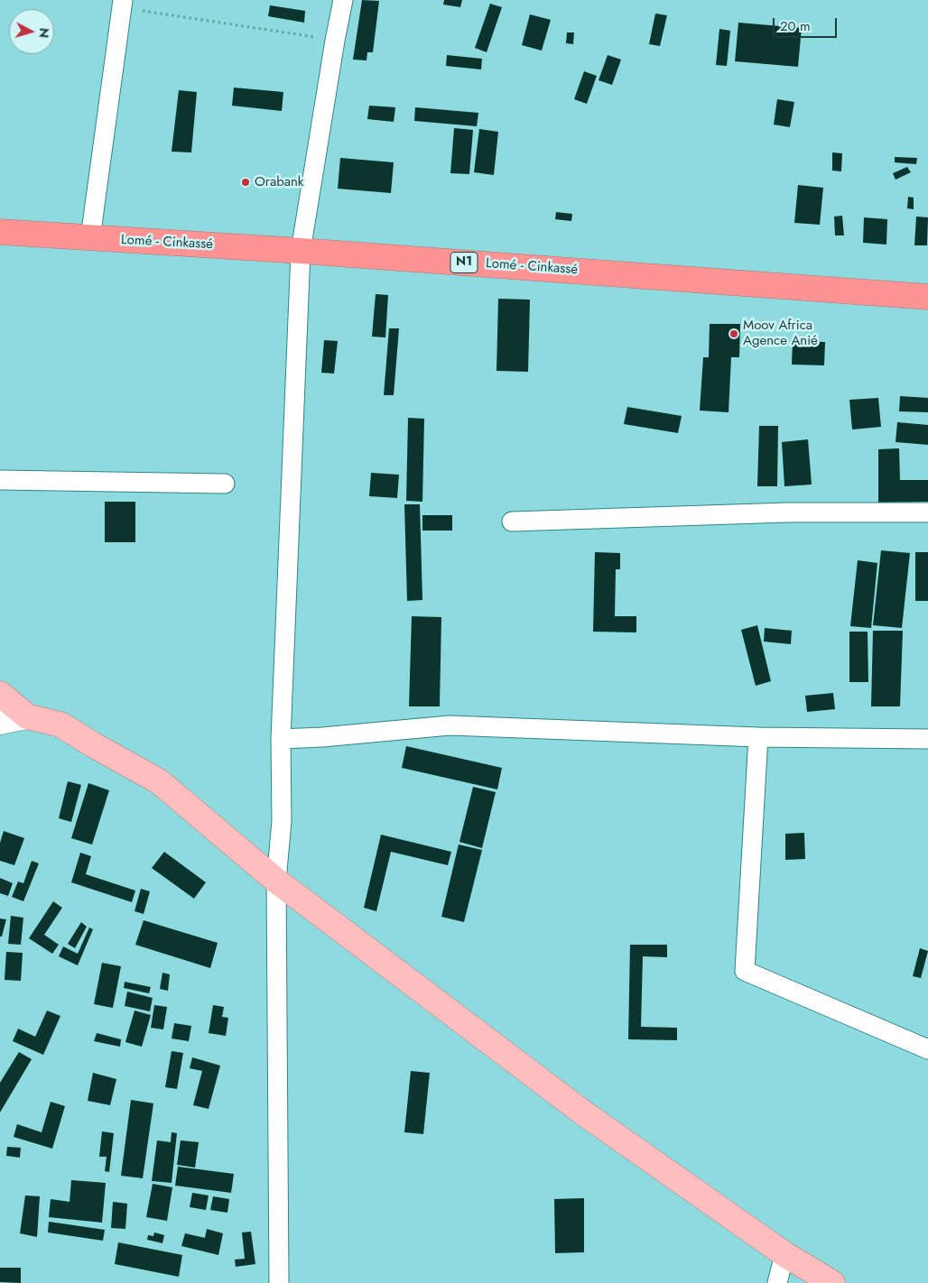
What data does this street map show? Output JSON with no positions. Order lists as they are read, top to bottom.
{
  "streets": {
    "highway": ["Lomé - Cinkassé", "N1"]
  },
  "places": ["Orabank", "Moov Africa Agence Anié"],
  "scale_bar": "20 m",
  "north": "right"
}
